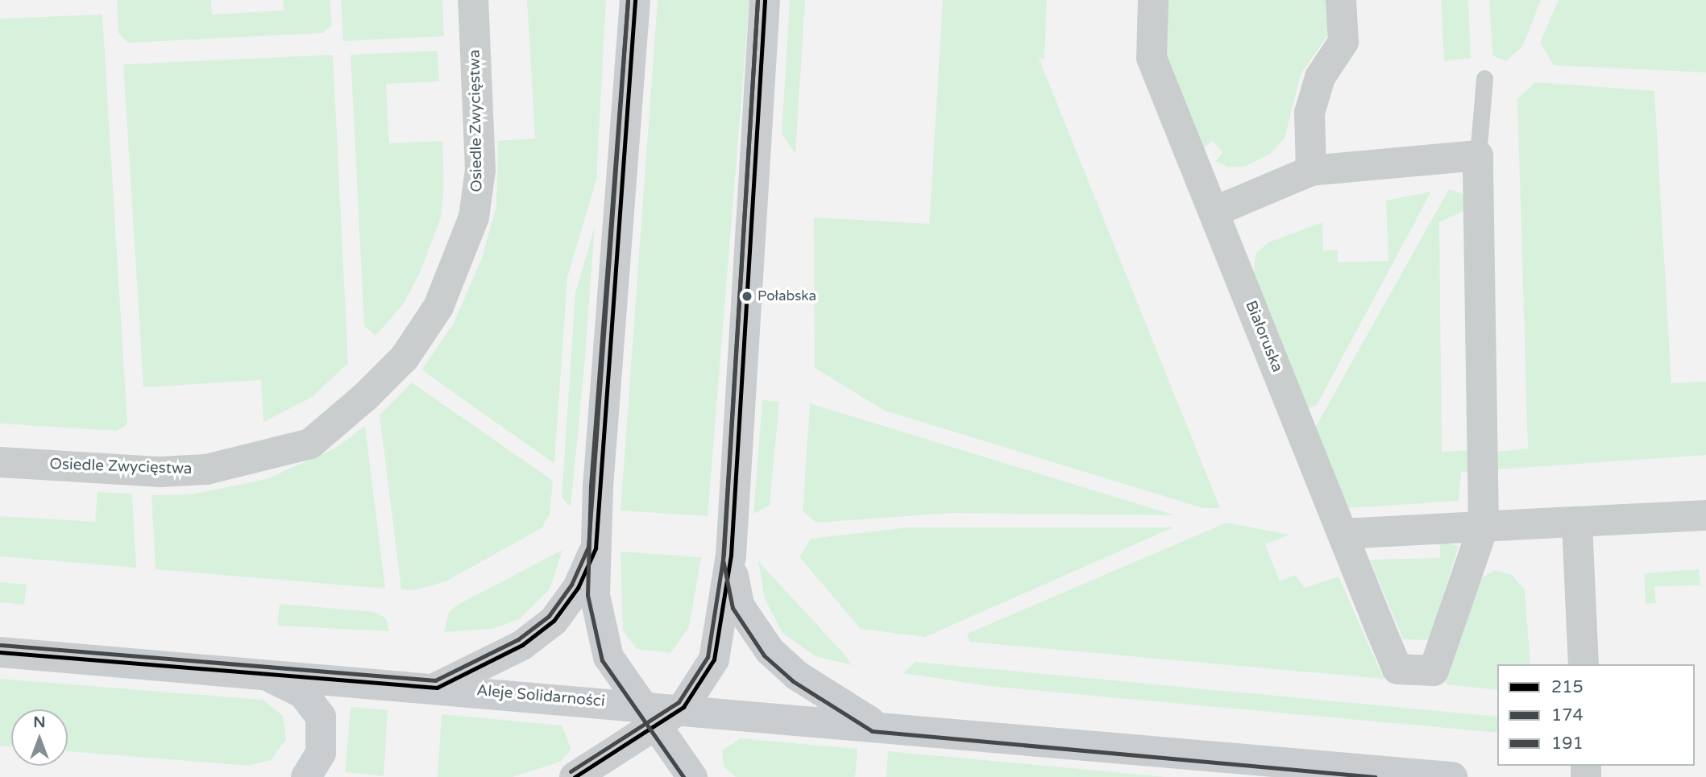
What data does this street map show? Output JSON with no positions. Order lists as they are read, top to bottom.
{
  "streets": {
    "street": ["Osiedle Zwycięstwa", "Białoruska", "Aleje Solidarności"]
  },
  "places": ["Połabska"],
  "lines": ["transit line 215", "transit line 174", "transit line 191"],
  "legend": ["215", "174", "191"],
  "north": "top"
}
